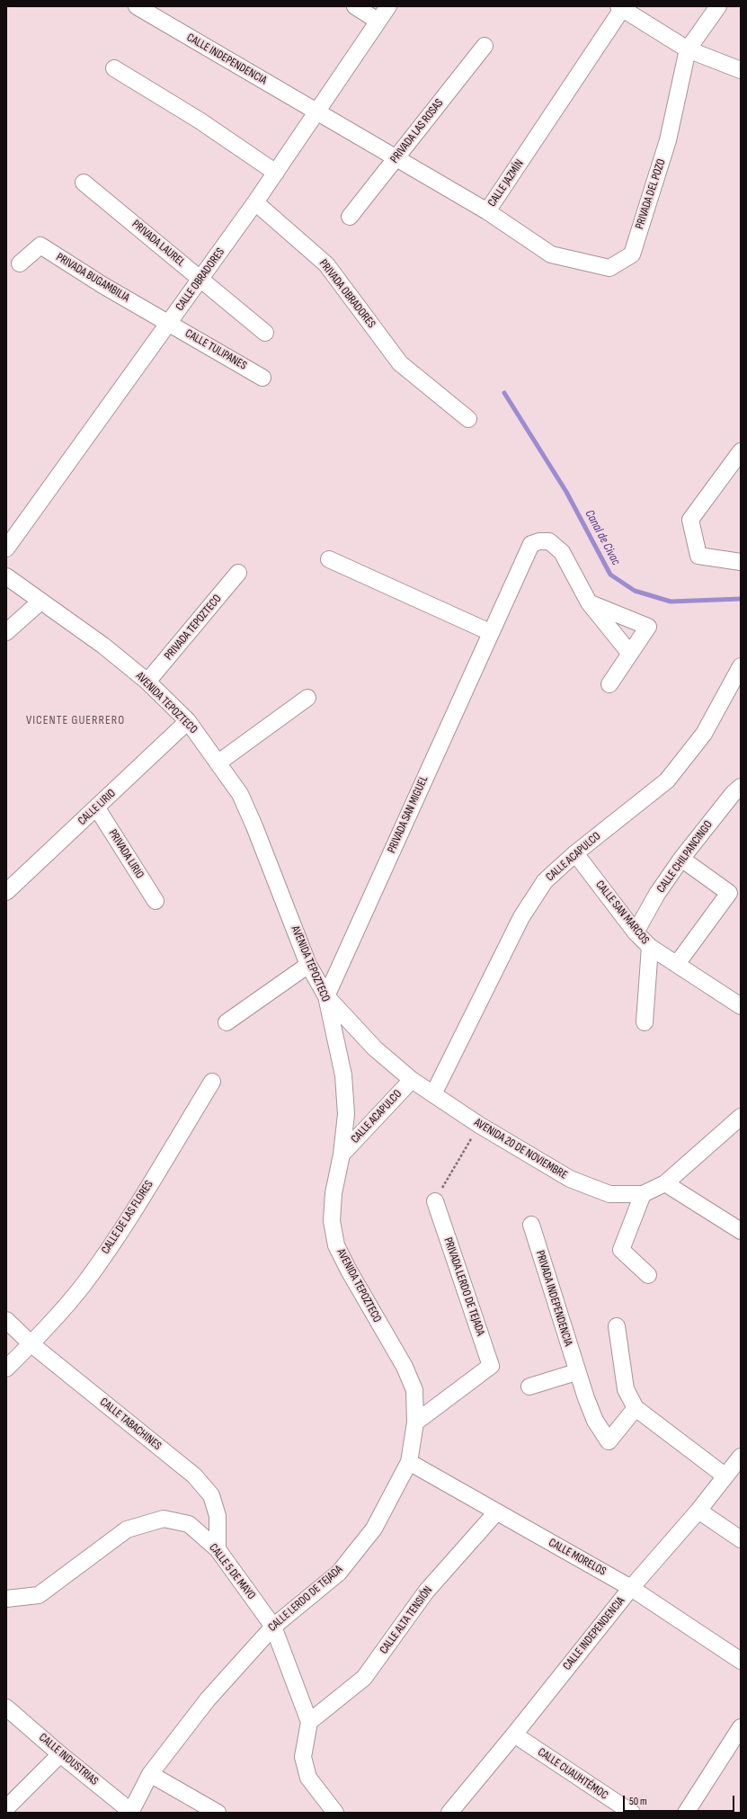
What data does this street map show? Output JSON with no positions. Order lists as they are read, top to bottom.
{
  "streets": {
    "street": [
      "CALLE INDEPENDENCIA",
      "PRIVADA LAS ROSAS",
      "CALLE JAZMÍN",
      "PRIVADA DEL POZO",
      "PRIVADA LAUREL",
      "PRIVADA BUGAMBILIA",
      "CALLE OBRADORES",
      "PRIVADA OBRADORES",
      "CALLE TULIPANES",
      "PRIVADA TEPOZTECO",
      "AVENIDA TEPOZTECO",
      "CALLE LIRIO",
      "PRIVADA SAN MIGUEL",
      "PRIVADA LIRIO",
      "CALLE ACAPULCO",
      "CALLE CHILPANCINGO",
      "CALLE SAN MARCOS",
      "AVENIDA 20 DE NOVIEMBRE",
      "CALLE DE LAS FLORES",
      "PRIVADA LERDO DE TEJADA",
      "PRIVADA INDEPENDENCIA",
      "CALLE TABACHINES",
      "CALLE MORELOS",
      "CALLE 5 DE MAYO",
      "CALLE LERDO DE TEJADA",
      "CALLE ALTA TENSIÓN",
      "CALLE INDUSTRIAS",
      "CALLE CUAUHTÉMOC"
    ]
  },
  "crossings": [
    ["CALLE INDEPENDENCIA", "CALLE JAZMÍN"],
    ["CALLE INDEPENDENCIA", "CALLE OBRADORES"],
    ["CALLE INDEPENDENCIA", "CALLE MORELOS"],
    ["CALLE INDEPENDENCIA", "CALLE CUAUHTÉMOC"],
    ["PRIVADA LAS ROSAS", "CALLE JAZMÍN"],
    ["CALLE JAZMÍN", "PRIVADA DEL POZO"],
    ["CALLE JAZMÍN", "CALLE OBRADORES"],
    ["PRIVADA LAUREL", "CALLE OBRADORES"],
    ["PRIVADA BUGAMBILIA", "CALLE OBRADORES"],
    ["PRIVADA BUGAMBILIA", "CALLE TULIPANES"],
    ["CALLE OBRADORES", "PRIVADA OBRADORES"],
    ["CALLE OBRADORES", "CALLE TULIPANES"],
    ["PRIVADA TEPOZTECO", "AVENIDA TEPOZTECO"],
    ["AVENIDA TEPOZTECO", "CALLE LIRIO"],
    ["AVENIDA TEPOZTECO", "PRIVADA SAN MIGUEL"],
    ["AVENIDA TEPOZTECO", "CALLE ACAPULCO"],
    ["AVENIDA TEPOZTECO", "AVENIDA 20 DE NOVIEMBRE"],
    ["AVENIDA TEPOZTECO", "PRIVADA LERDO DE TEJADA"],
    ["AVENIDA TEPOZTECO", "CALLE LERDO DE TEJADA"],
    ["CALLE LIRIO", "PRIVADA LIRIO"],
    ["PRIVADA SAN MIGUEL", "AVENIDA 20 DE NOVIEMBRE"],
    ["CALLE ACAPULCO", "CALLE SAN MARCOS"],
    ["CALLE ACAPULCO", "AVENIDA 20 DE NOVIEMBRE"],
    ["CALLE CHILPANCINGO", "CALLE SAN MARCOS"],
    ["CALLE DE LAS FLORES", "CALLE TABACHINES"],
    ["PRIVADA LERDO DE TEJADA", "CALLE LERDO DE TEJADA"],
    ["CALLE TABACHINES", "CALLE 5 DE MAYO"],
    ["CALLE MORELOS", "CALLE LERDO DE TEJADA"],
    ["CALLE MORELOS", "CALLE ALTA TENSIÓN"],
    ["CALLE 5 DE MAYO", "CALLE LERDO DE TEJADA"],
    ["CALLE 5 DE MAYO", "CALLE ALTA TENSIÓN"],
    ["CALLE LERDO DE TEJADA", "CALLE INDUSTRIAS"]
  ],
  "districts": ["VICENTE GUERRERO"],
  "water": ["Canal de Civac"],
  "scale_bar": "50 m"
}
